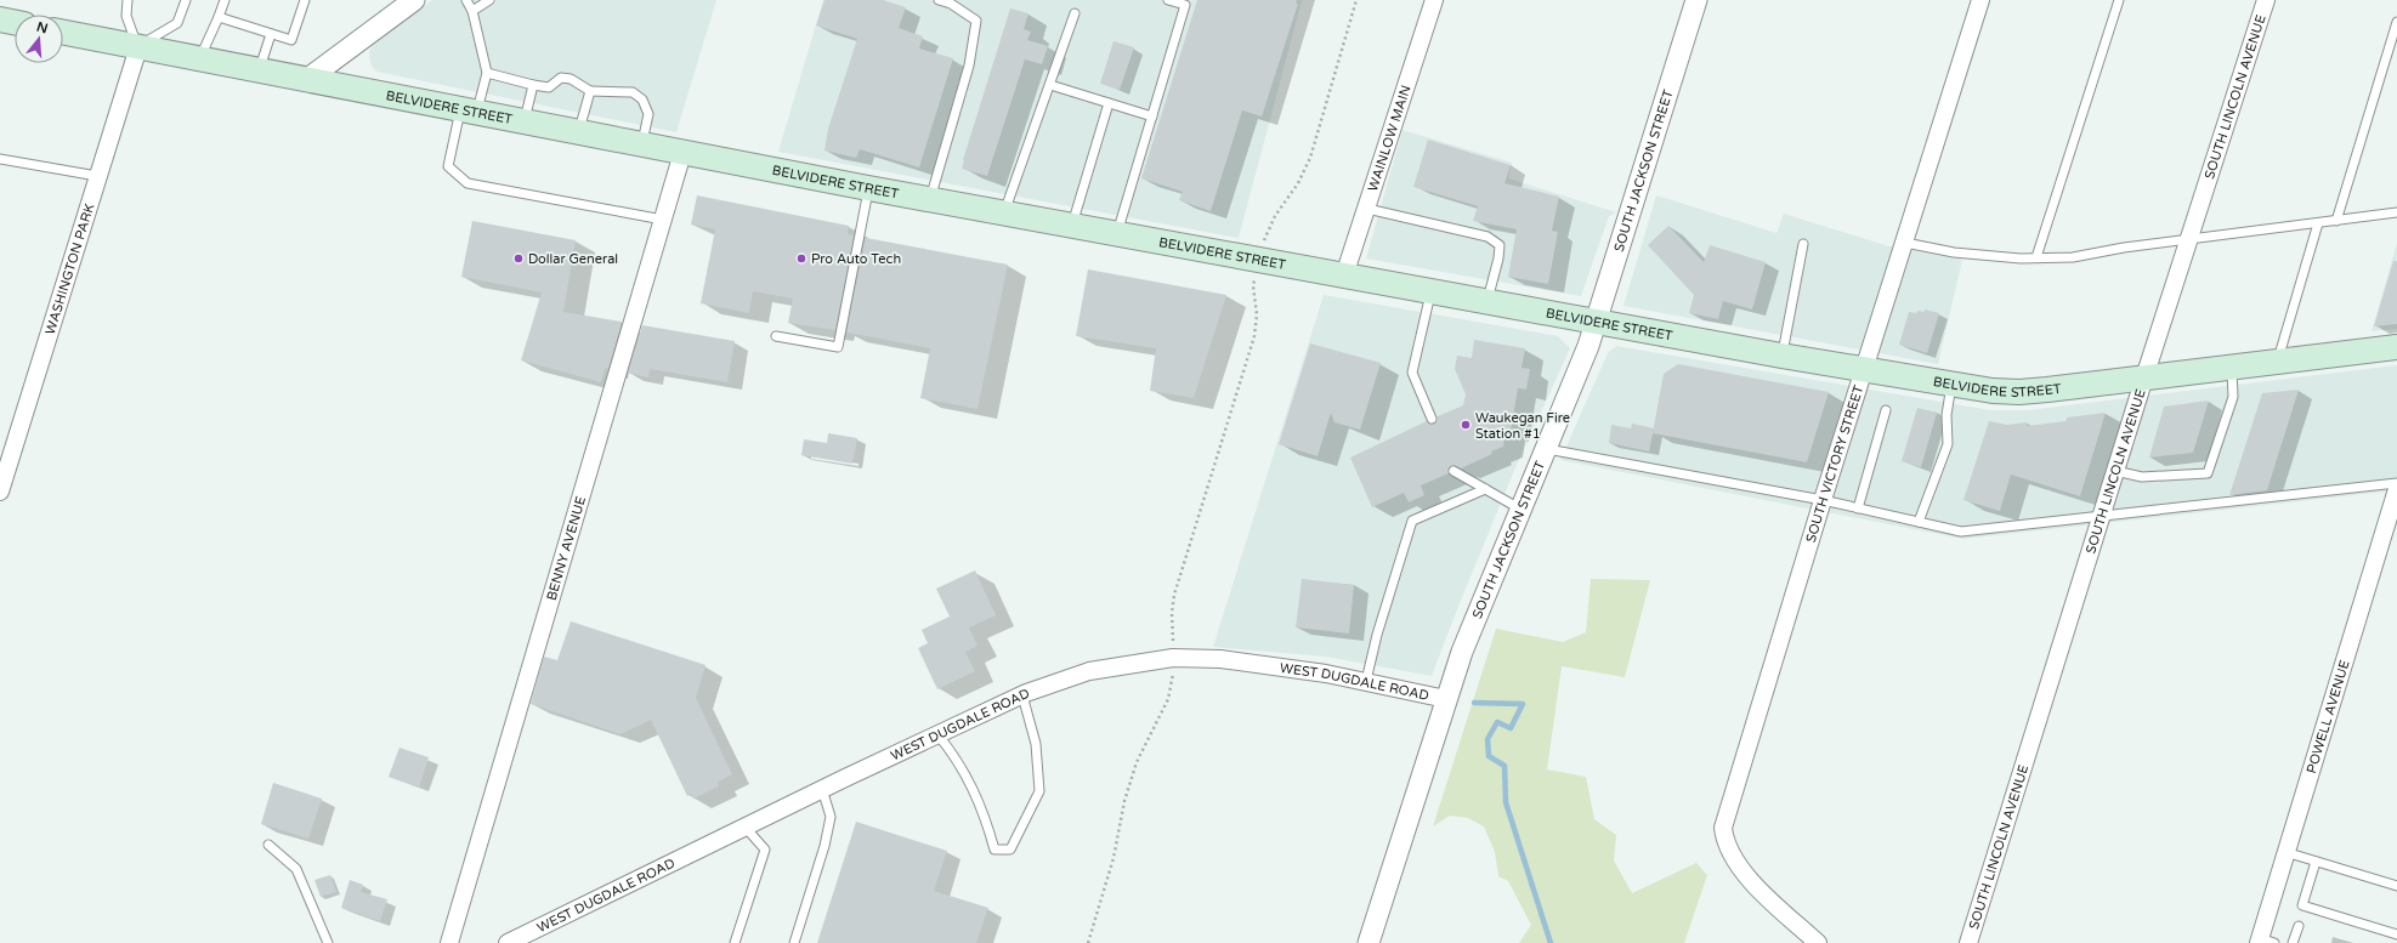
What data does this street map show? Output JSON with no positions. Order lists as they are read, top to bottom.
{
  "streets": {
    "main road": ["BELVIDERE STREET"],
    "street": [
      "SOUTH LINCOLN AVENUE",
      "WAINLOW MAIN",
      "SOUTH JACKSON STREET",
      "WASHINGTON PARK",
      "SOUTH VICTORY STREET",
      "BENNY AVENUE",
      "WEST DUGDALE ROAD",
      "POWELL AVENUE"
    ]
  },
  "crossings": [
    ["SOUTH LINCOLN AVENUE", "BELVIDERE STREET"],
    ["BELVIDERE STREET", "WAINLOW MAIN"],
    ["BELVIDERE STREET", "SOUTH JACKSON STREET"],
    ["BELVIDERE STREET", "WASHINGTON PARK"],
    ["BELVIDERE STREET", "SOUTH VICTORY STREET"],
    ["BELVIDERE STREET", "BENNY AVENUE"],
    ["SOUTH JACKSON STREET", "WEST DUGDALE ROAD"]
  ],
  "places": ["Dollar General", "Pro Auto Tech", "Waukegan Fire Station #1"],
  "north": "top"
}
